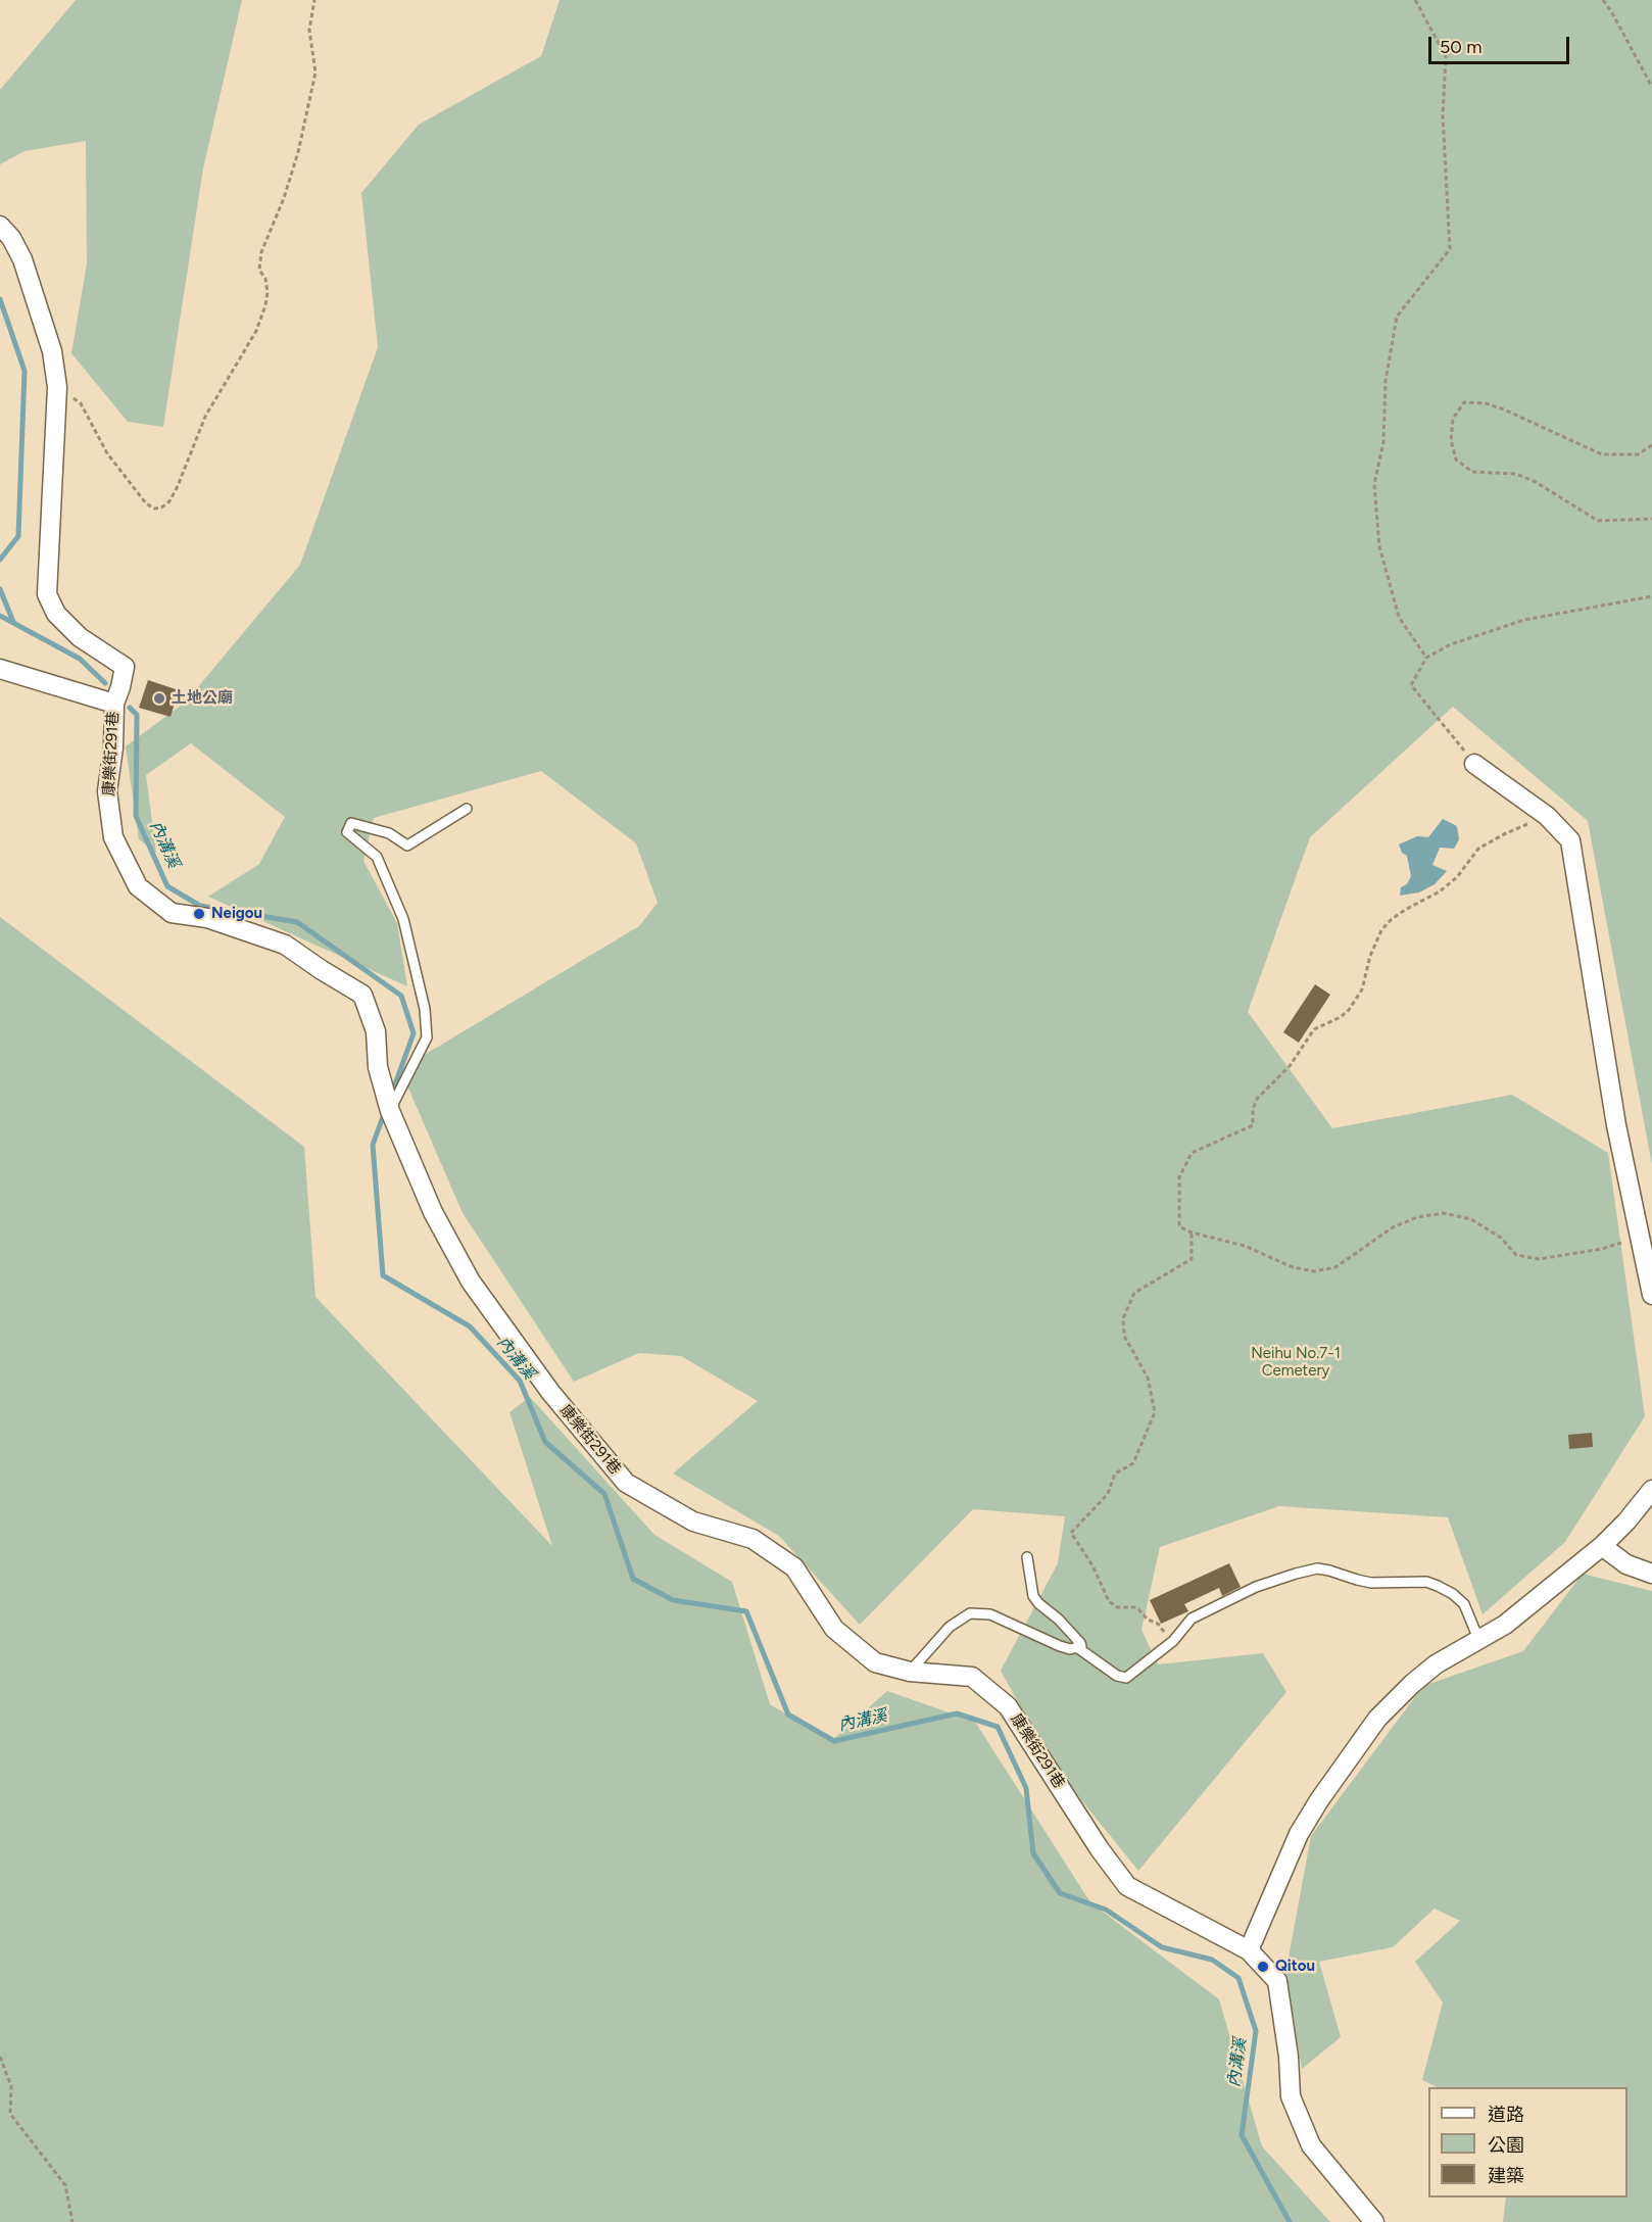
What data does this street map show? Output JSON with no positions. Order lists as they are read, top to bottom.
{
  "streets": {
    "street": ["康樂街291巷"]
  },
  "water": ["內溝溪"],
  "parks": ["Neihu No.7-1 Cemetery"],
  "places": ["土地公廟", "Neigou", "Qitou"],
  "legend": ["道路", "公園", "建築"],
  "scale_bar": "50 m"
}
